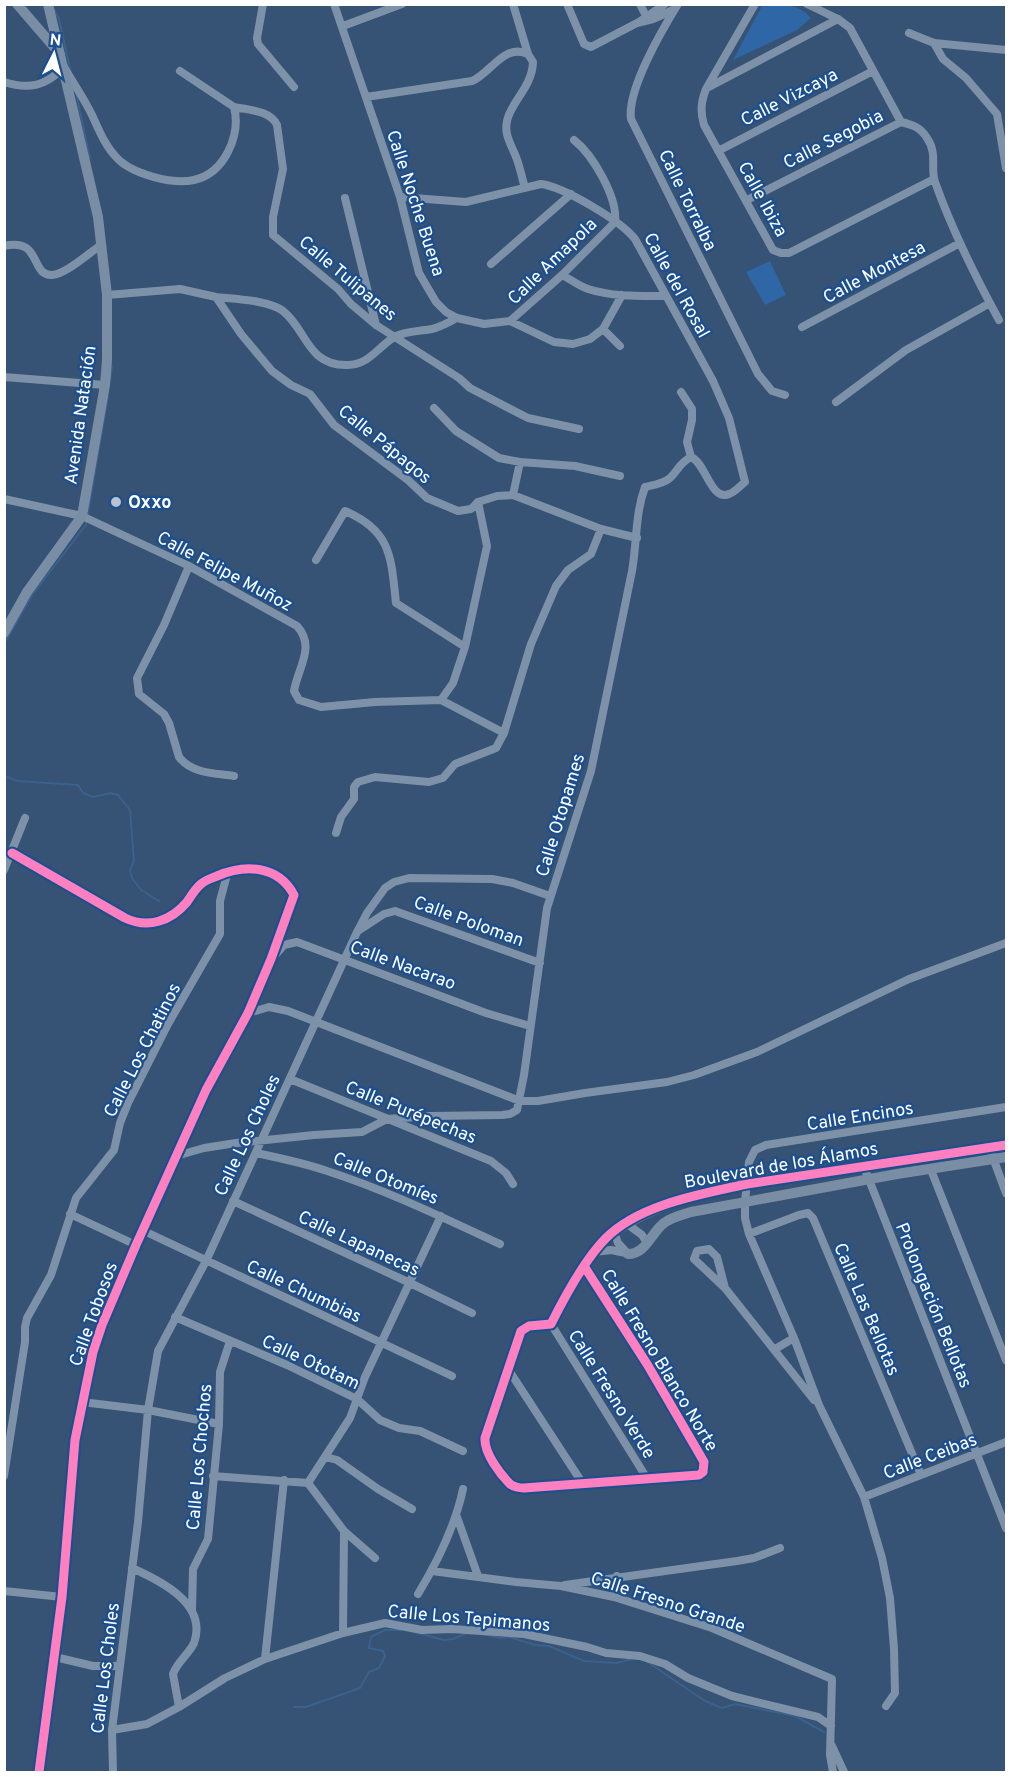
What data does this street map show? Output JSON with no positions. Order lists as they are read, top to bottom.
{
  "streets": {
    "street": [
      "Calle Vizcaya",
      "Calle Segobia",
      "Calle Ibiza",
      "Calle Torralba",
      "Calle Noche Buena",
      "Calle Amapola",
      "Calle Montesa",
      "Calle Tulipanes",
      "Calle del Rosal",
      "Avenida Natación",
      "Calle Pápagos",
      "Calle Felipe Muñoz",
      "Calle Otopames",
      "Calle Poloman",
      "Calle Nacarao",
      "Calle Los Chatinos",
      "Calle Purépechas",
      "Calle Encinos",
      "Calle Los Choles",
      "Boulevard de los Álamos",
      "Calle Otomíes",
      "Calle Lapanecas",
      "Calle Chumbias",
      "Prolongación Bellotas",
      "Calle Las Bellotas",
      "Calle Tobosos",
      "Calle Fresno Blanco Norte",
      "Calle Ototam",
      "Calle Fresno Verde",
      "Calle Ceibas",
      "Calle Los Chochos",
      "Calle Fresno Grande",
      "Calle Los Tepimanos"
    ]
  },
  "crossings": [
    ["Calle Vizcaya", "Calle Ibiza"],
    ["Calle Segobia", "Calle Ibiza"],
    ["Calle Noche Buena", "Calle Amapola"],
    ["Calle Noche Buena", "Calle del Rosal"],
    ["Calle Amapola", "Calle del Rosal"],
    ["Calle del Rosal", "Calle Otopames"],
    ["Avenida Natación", "Calle Felipe Muñoz"],
    ["Calle Otopames", "Calle Poloman"],
    ["Calle Otopames", "Calle Nacarao"],
    ["Calle Otopames", "Calle Los Choles"],
    ["Calle Poloman", "Calle Los Choles"],
    ["Calle Nacarao", "Calle Los Choles"],
    ["Calle Nacarao", "Calle Tobosos"],
    ["Calle Los Chatinos", "Calle Tobosos"],
    ["Calle Purépechas", "Calle Los Choles"],
    ["Calle Encinos", "Boulevard de los Álamos"],
    ["Calle Encinos", "Calle Las Bellotas"],
    ["Calle Los Choles", "Calle Otomíes"],
    ["Calle Los Choles", "Calle Lapanecas"],
    ["Calle Los Choles", "Calle Chumbias"],
    ["Calle Los Choles", "Calle Ototam"],
    ["Calle Los Choles", "Calle Los Tepimanos"],
    ["Boulevard de los Álamos", "Prolongación Bellotas"],
    ["Boulevard de los Álamos", "Calle Fresno Blanco Norte"],
    ["Boulevard de los Álamos", "Calle Fresno Verde"],
    ["Calle Chumbias", "Calle Tobosos"],
    ["Prolongación Bellotas", "Calle Ceibas"],
    ["Calle Las Bellotas", "Calle Ceibas"],
    ["Calle Fresno Blanco Norte", "Calle Fresno Verde"],
    ["Calle Ototam", "Calle Los Chochos"],
    ["Calle Fresno Grande", "Calle Los Tepimanos"]
  ],
  "places": ["Oxxo"],
  "north": "top"
}
